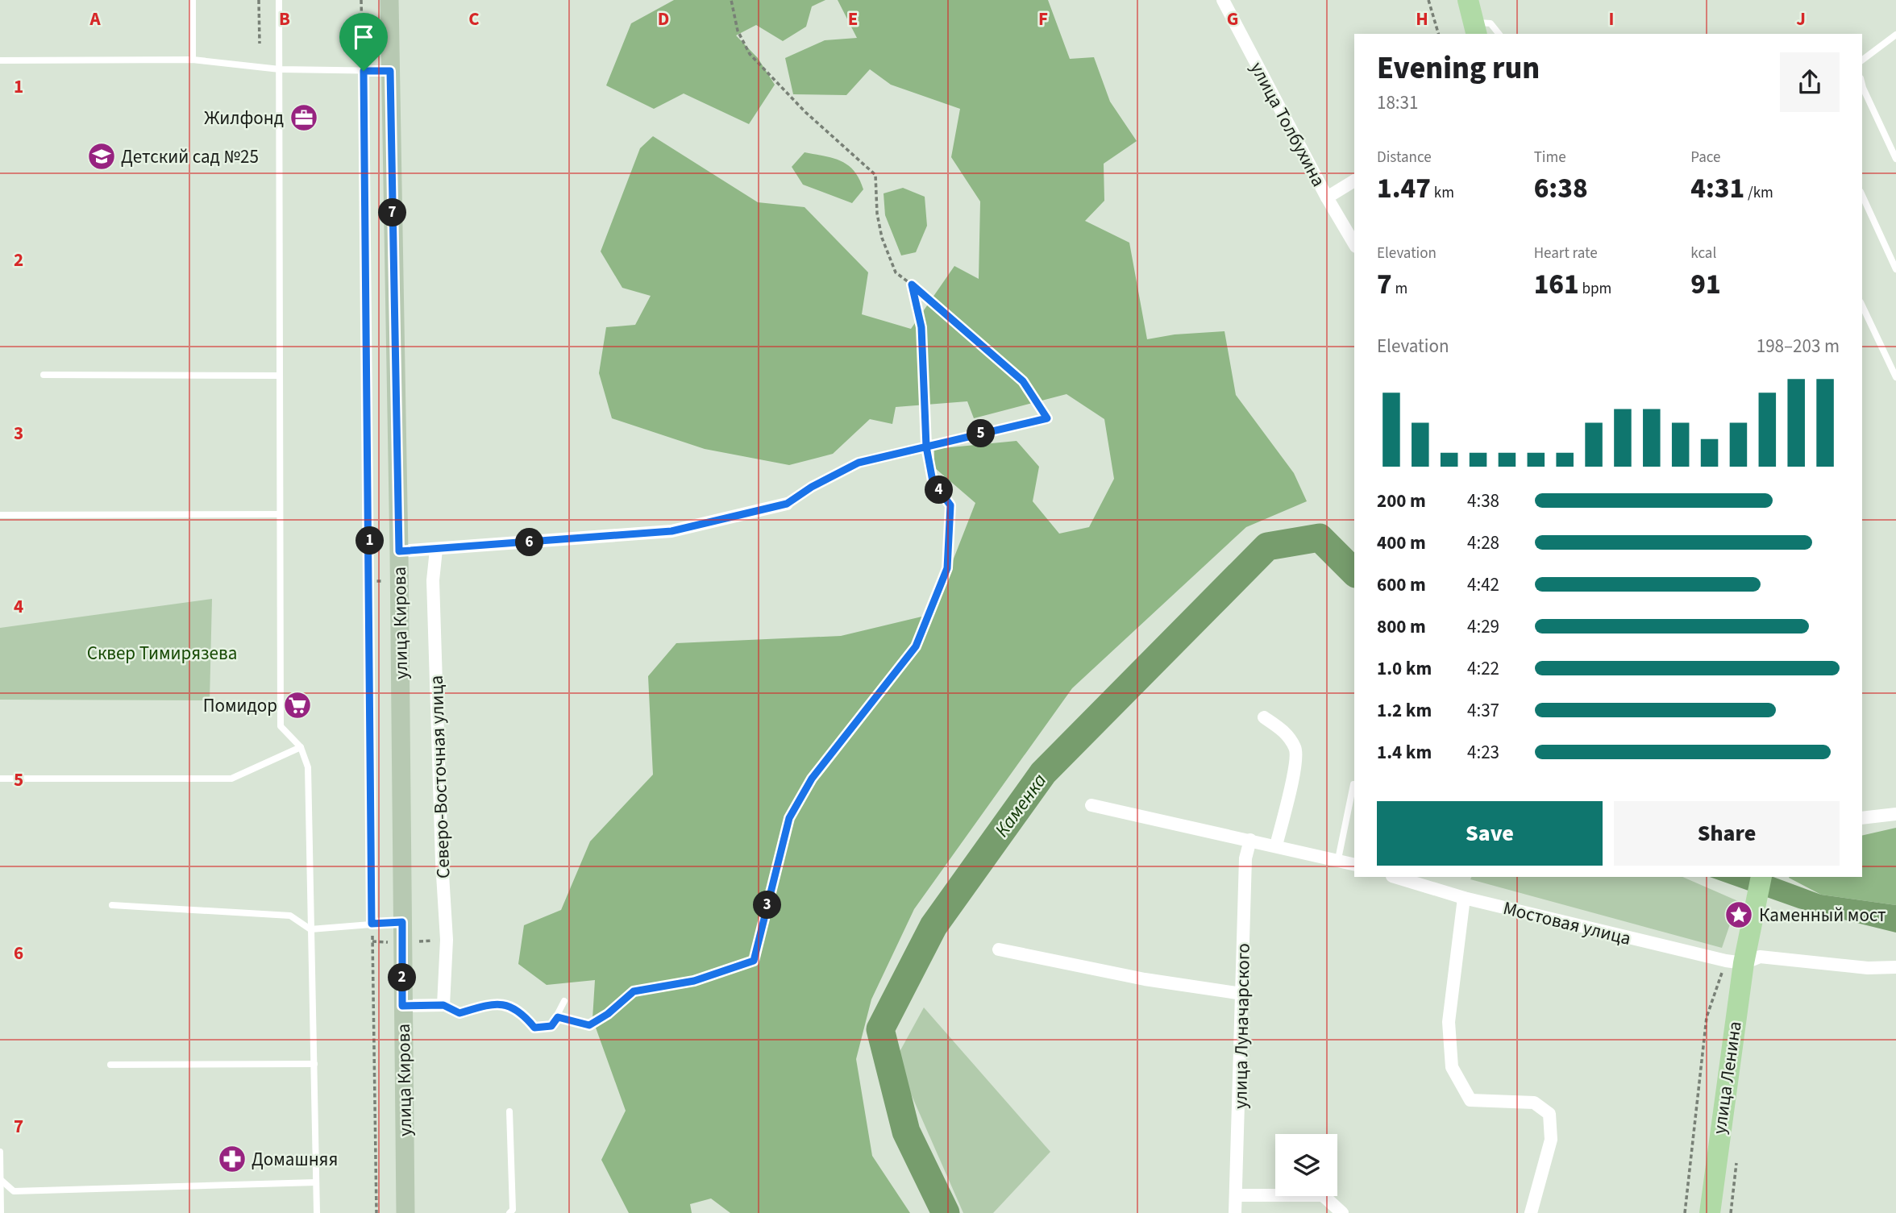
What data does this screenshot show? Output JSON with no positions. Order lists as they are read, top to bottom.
{
  "streets": {
    "main road": ["улица Ленина"],
    "street": [
      "улица Толбухина",
      "улица Кирова",
      "Северо-Восточная улица",
      "Мостовая улица",
      "улица Луначарского"
    ]
  },
  "crossings": [
    ["Мостовая улица", "улица Ленина"]
  ],
  "water": ["Каменка"],
  "parks": ["Сквер Тимирязева"],
  "places": {
    "office": ["Жилфонд"],
    "school or university": ["Детский сад №25"],
    "supermarket": ["Помидор"],
    "place": ["Каменный мост"],
    "pharmacy": ["Домашняя"]
  },
  "page": {
    "heading": ["Evening run", "18:31"],
    "stats": [
      ["Distance", "1.47 km"],
      ["Time", "6:38"],
      ["Pace", "4:31 /km"],
      ["Elevation", "7 m"],
      ["Heart rate", "161 bpm"],
      ["kcal", "91"]
    ],
    "pins": [
      "7",
      "5",
      "4",
      "1",
      "6",
      "3",
      "2"
    ],
    "chart": ["Elevation", "198–203 m"],
    "list": [
      {
        "name": "200 m",
        "note": "4:38"
      },
      {
        "name": "400 m",
        "note": "4:28"
      },
      {
        "name": "600 m",
        "note": "4:42"
      },
      {
        "name": "800 m",
        "note": "4:29"
      },
      {
        "name": "1.0 km",
        "note": "4:22"
      },
      {
        "name": "1.2 km",
        "note": "4:37"
      },
      {
        "name": "1.4 km",
        "note": "4:23"
      }
    ],
    "buttons": ["Save", "Share"]
  },
  "grid": {
    "columns": [
      "A",
      "B",
      "C",
      "D",
      "E",
      "F",
      "G",
      "H",
      "I",
      "J"
    ],
    "rows": [
      "1",
      "2",
      "3",
      "4",
      "5",
      "6",
      "7"
    ]
  }
}
